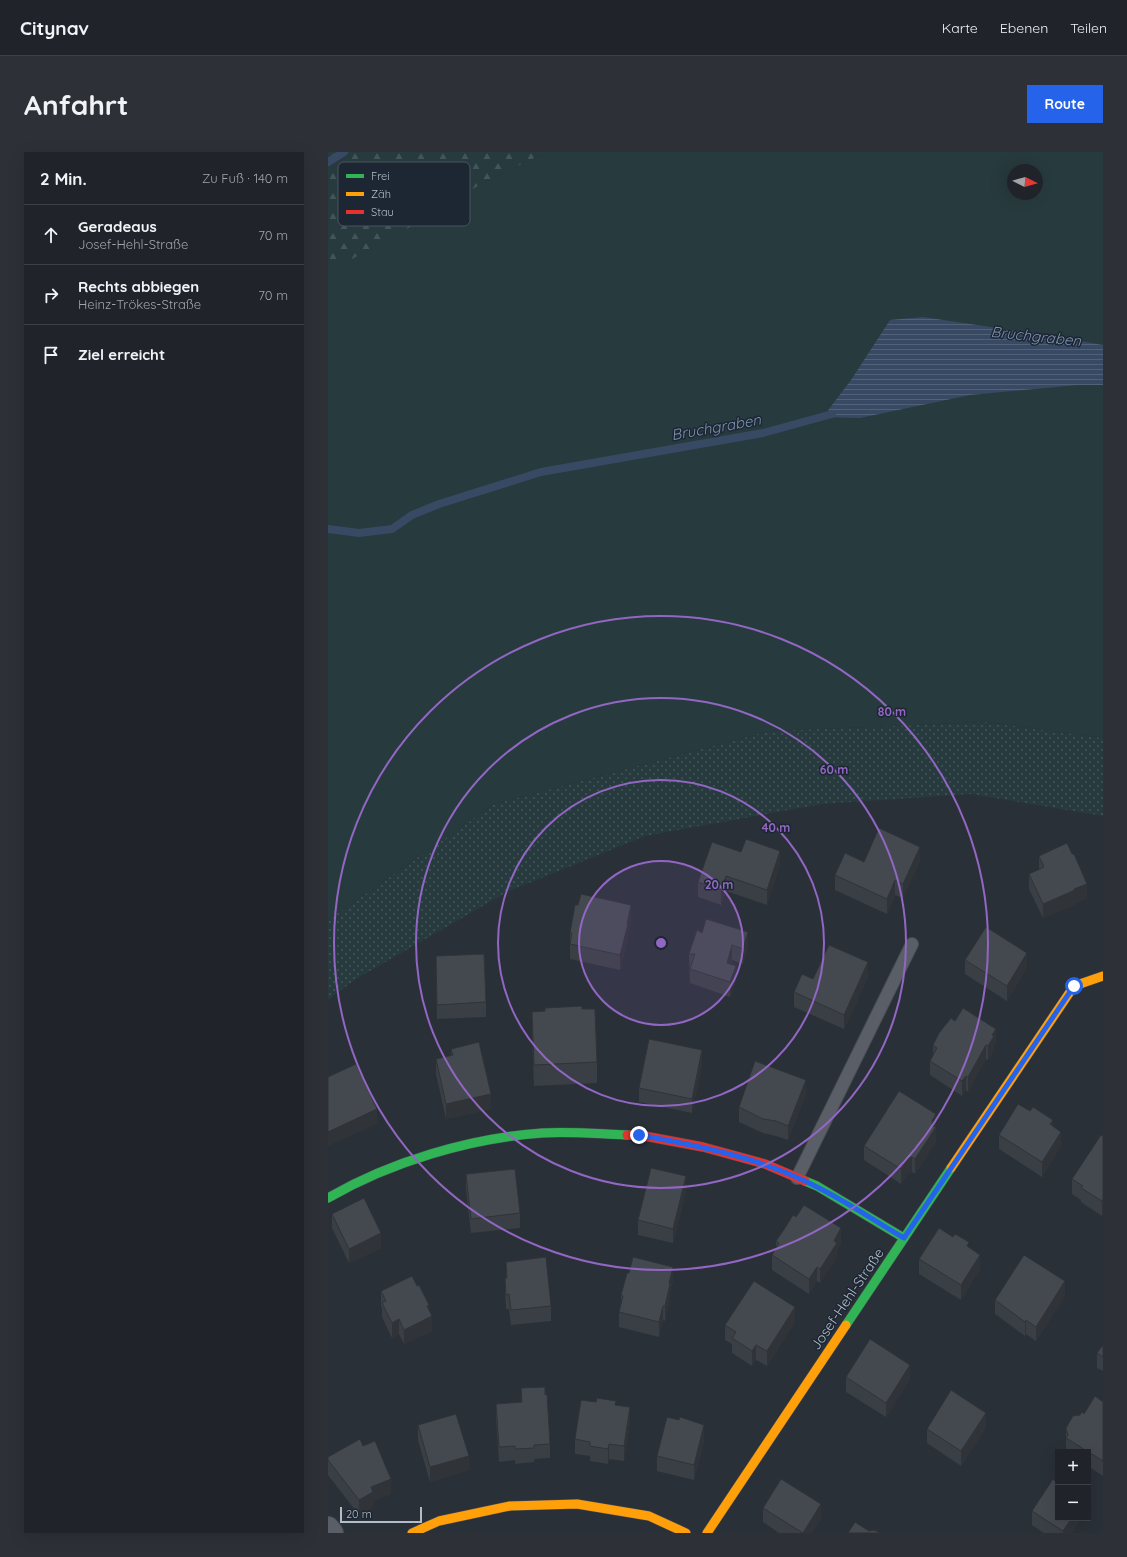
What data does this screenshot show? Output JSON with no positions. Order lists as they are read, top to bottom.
{
  "streets": {
    "street": ["Josef-Hehl-Straße"]
  },
  "water": ["Bruchgraben"],
  "legend": ["Frei", "Zäh", "Stau"],
  "scale_bar": "20 m",
  "north": "right",
  "page": {
    "header": "Citynav",
    "nav": ["Karte", "Ebenen", "Teilen"],
    "buttons": "Route",
    "title": "Anfahrt",
    "heading": ["2 Min.", "Zu Fuß · 140 m"],
    "list": [
      ["Geradeaus", "Josef-Hehl-Straße", "70 m"],
      ["Rechts abbiegen", "Heinz-Trökes-Straße", "70 m"],
      "Ziel erreicht"
    ],
    "map_buttons": ["+", "−"],
    "scale": "20 m"
  },
  "rings": [
    "80 m",
    "60 m",
    "40 m",
    "20 m"
  ]
}
